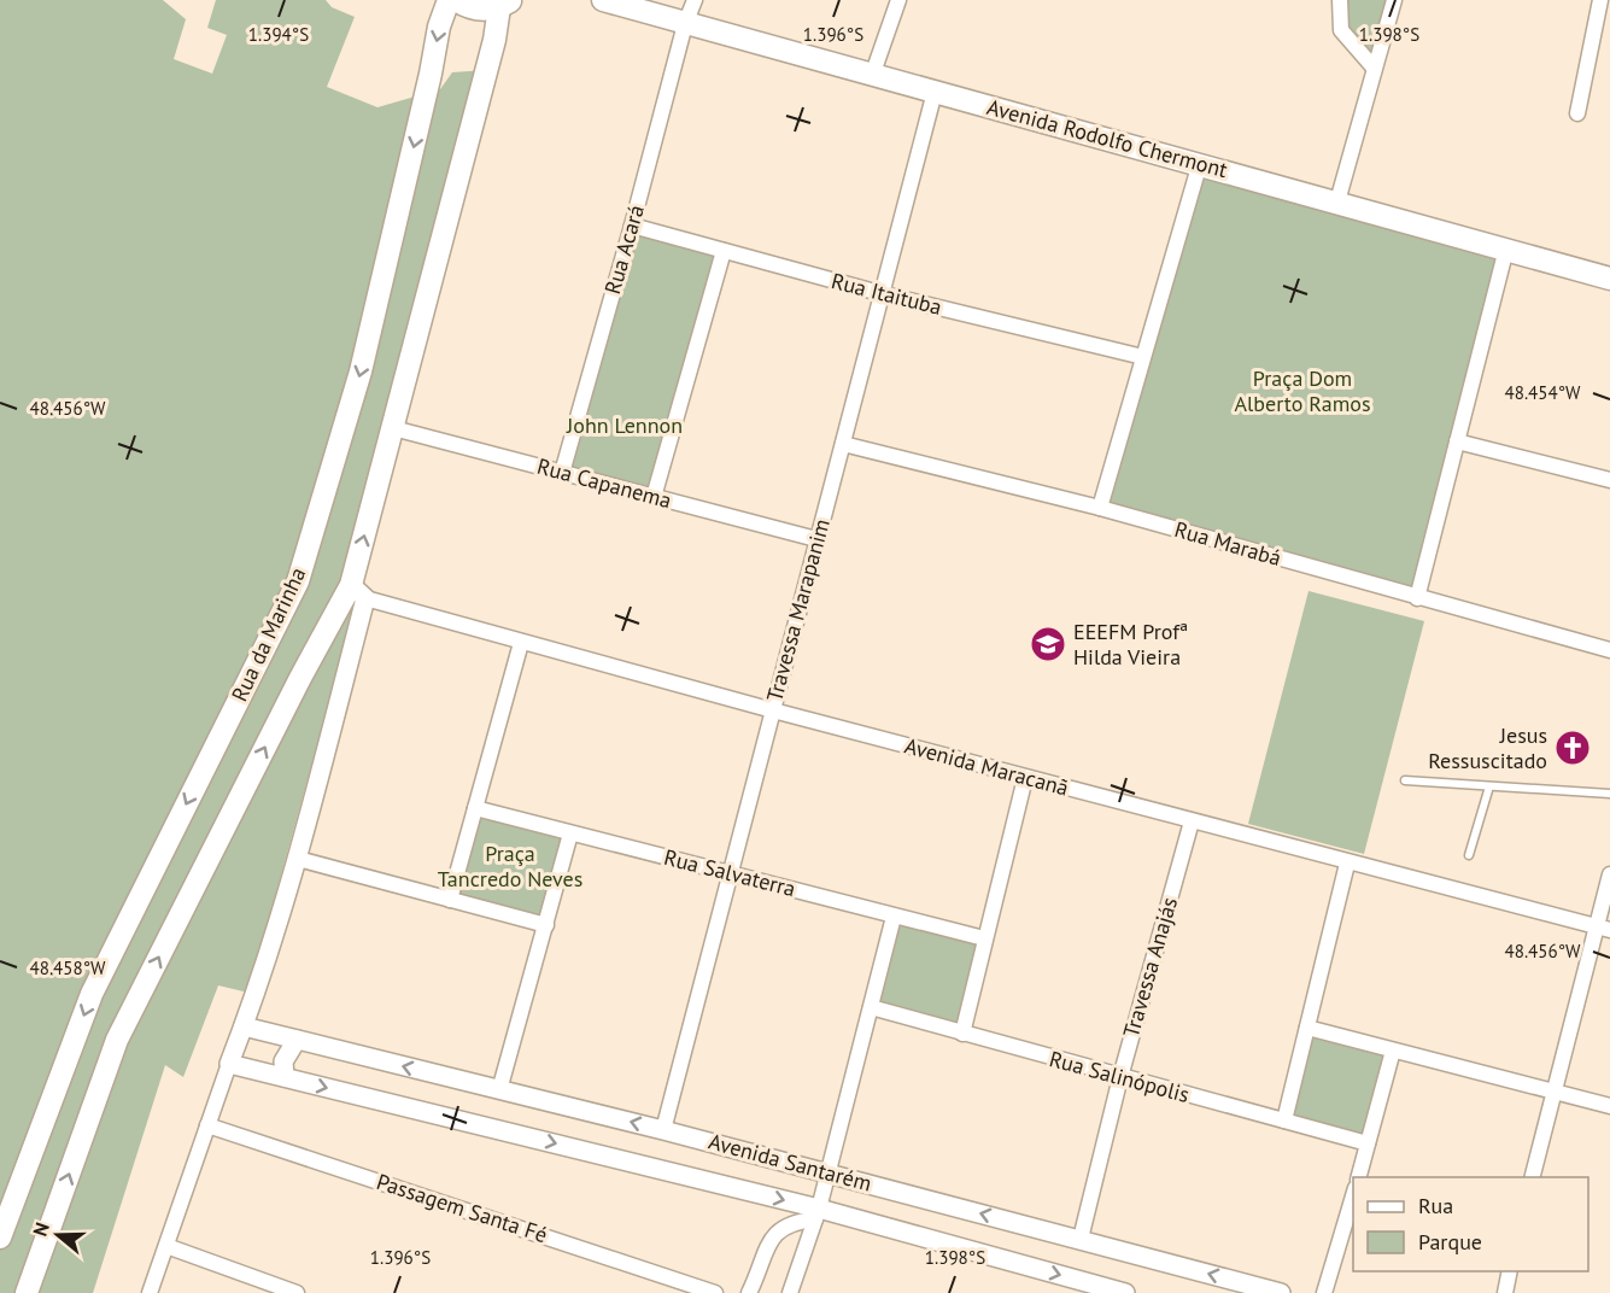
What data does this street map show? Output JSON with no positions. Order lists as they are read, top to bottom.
{
  "streets": {
    "main road": ["Avenida Rodolfo Chermont", "Rua da Marinha"],
    "street": [
      "Rua Acará",
      "Rua Itaituba",
      "Rua Capanema",
      "Rua Marabá",
      "Travessa Marapanim",
      "Avenida Maracanã",
      "Rua Salvaterra",
      "Travessa Anajás",
      "Rua Salinópolis",
      "Avenida Santarém",
      "Passagem Santa Fé"
    ]
  },
  "crossings": [
    ["Avenida Rodolfo Chermont", "Rua Acará"],
    ["Avenida Rodolfo Chermont", "Travessa Marapanim"],
    ["Rua Acará", "Rua Itaituba"],
    ["Rua Acará", "Rua Capanema"],
    ["Rua Itaituba", "Travessa Marapanim"],
    ["Rua Capanema", "Travessa Marapanim"],
    ["Rua Marabá", "Travessa Marapanim"],
    ["Travessa Marapanim", "Avenida Maracanã"],
    ["Travessa Marapanim", "Rua Salvaterra"],
    ["Travessa Marapanim", "Avenida Santarém"],
    ["Avenida Maracanã", "Travessa Anajás"],
    ["Travessa Anajás", "Rua Salinópolis"],
    ["Travessa Anajás", "Avenida Santarém"]
  ],
  "parks": ["Praça Dom Alberto Ramos", "John Lennon", "Praça Tancredo Neves"],
  "places": {
    "school or university": ["EEEFM Profª Hilda Vieira"],
    "church": ["Jesus Ressuscitado"]
  },
  "legend": ["Rua", "Parque"],
  "north": "left",
  "coordinates": [
    "1.394°S",
    "1.396°S",
    "1.398°S",
    "48.454°W",
    "48.456°W",
    "48.458°W"
  ]
}
